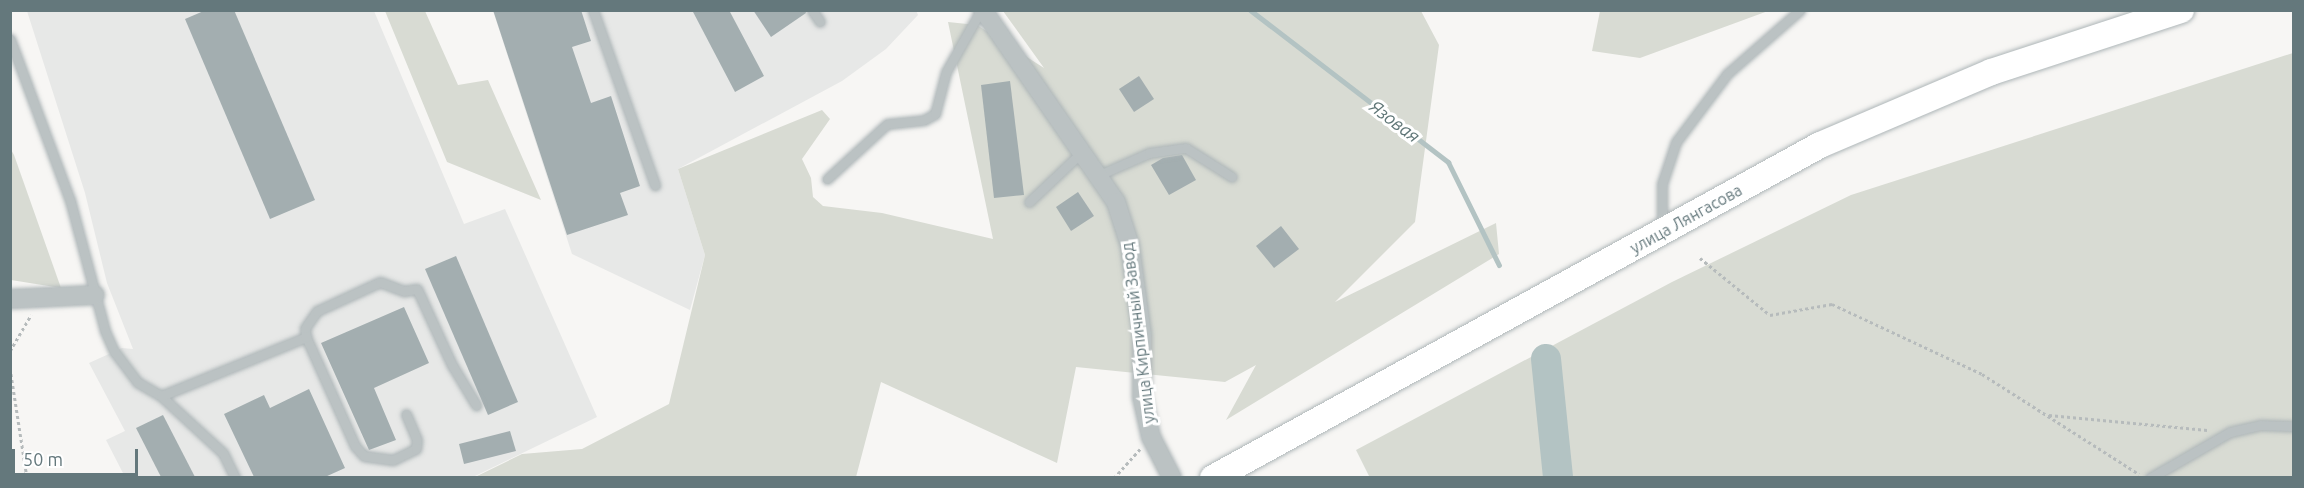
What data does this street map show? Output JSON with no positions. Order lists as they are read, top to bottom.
{
  "streets": {
    "main road": ["улица Лянгасова"],
    "street": ["улица Кирпичный Завод"]
  },
  "water": ["Язовая"],
  "scale_bar": "50 m"
}
